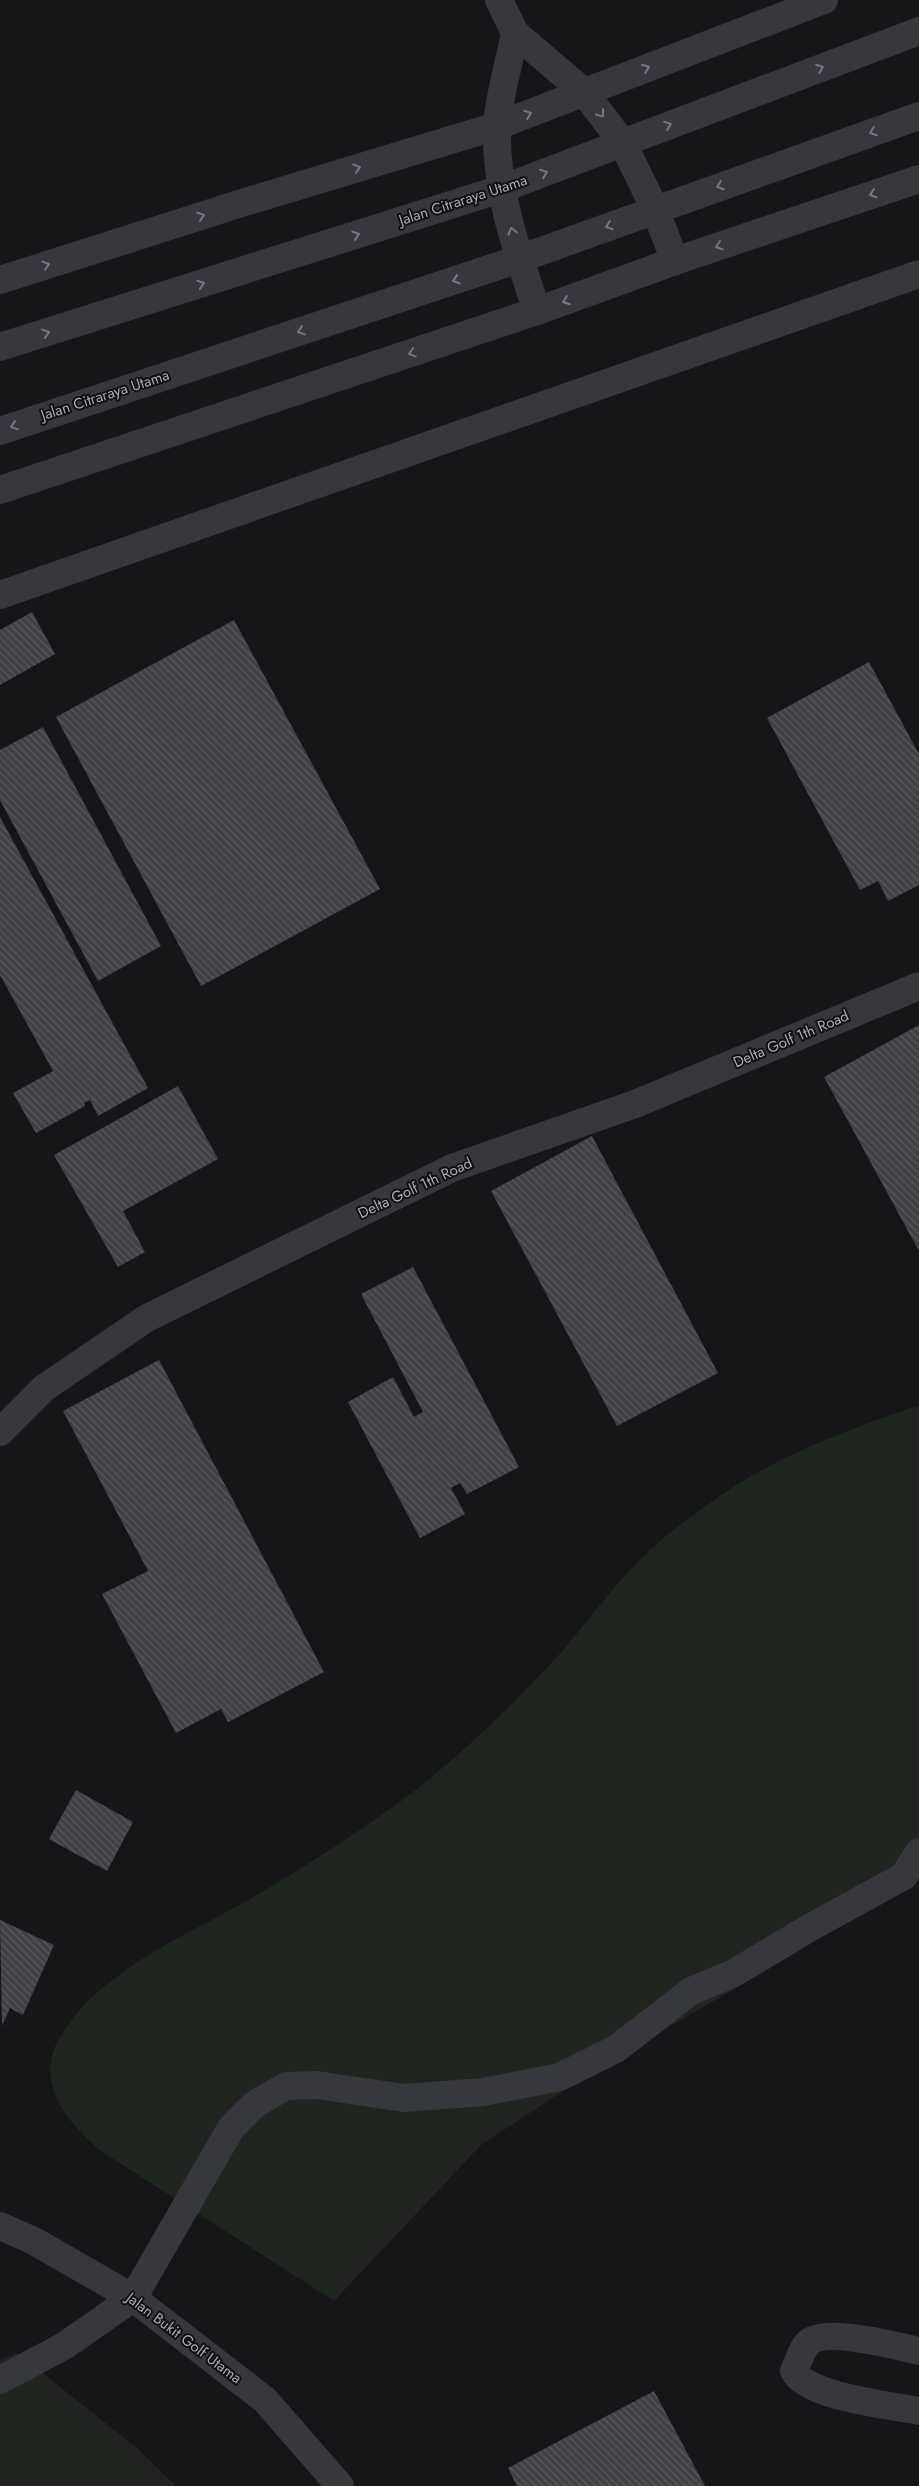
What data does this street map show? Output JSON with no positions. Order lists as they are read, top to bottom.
{
  "streets": {
    "street": ["Jalan Citraraya Utama", "Delta Golf 1th Road", "Jalan Bukit Golf Utama"]
  }
}
